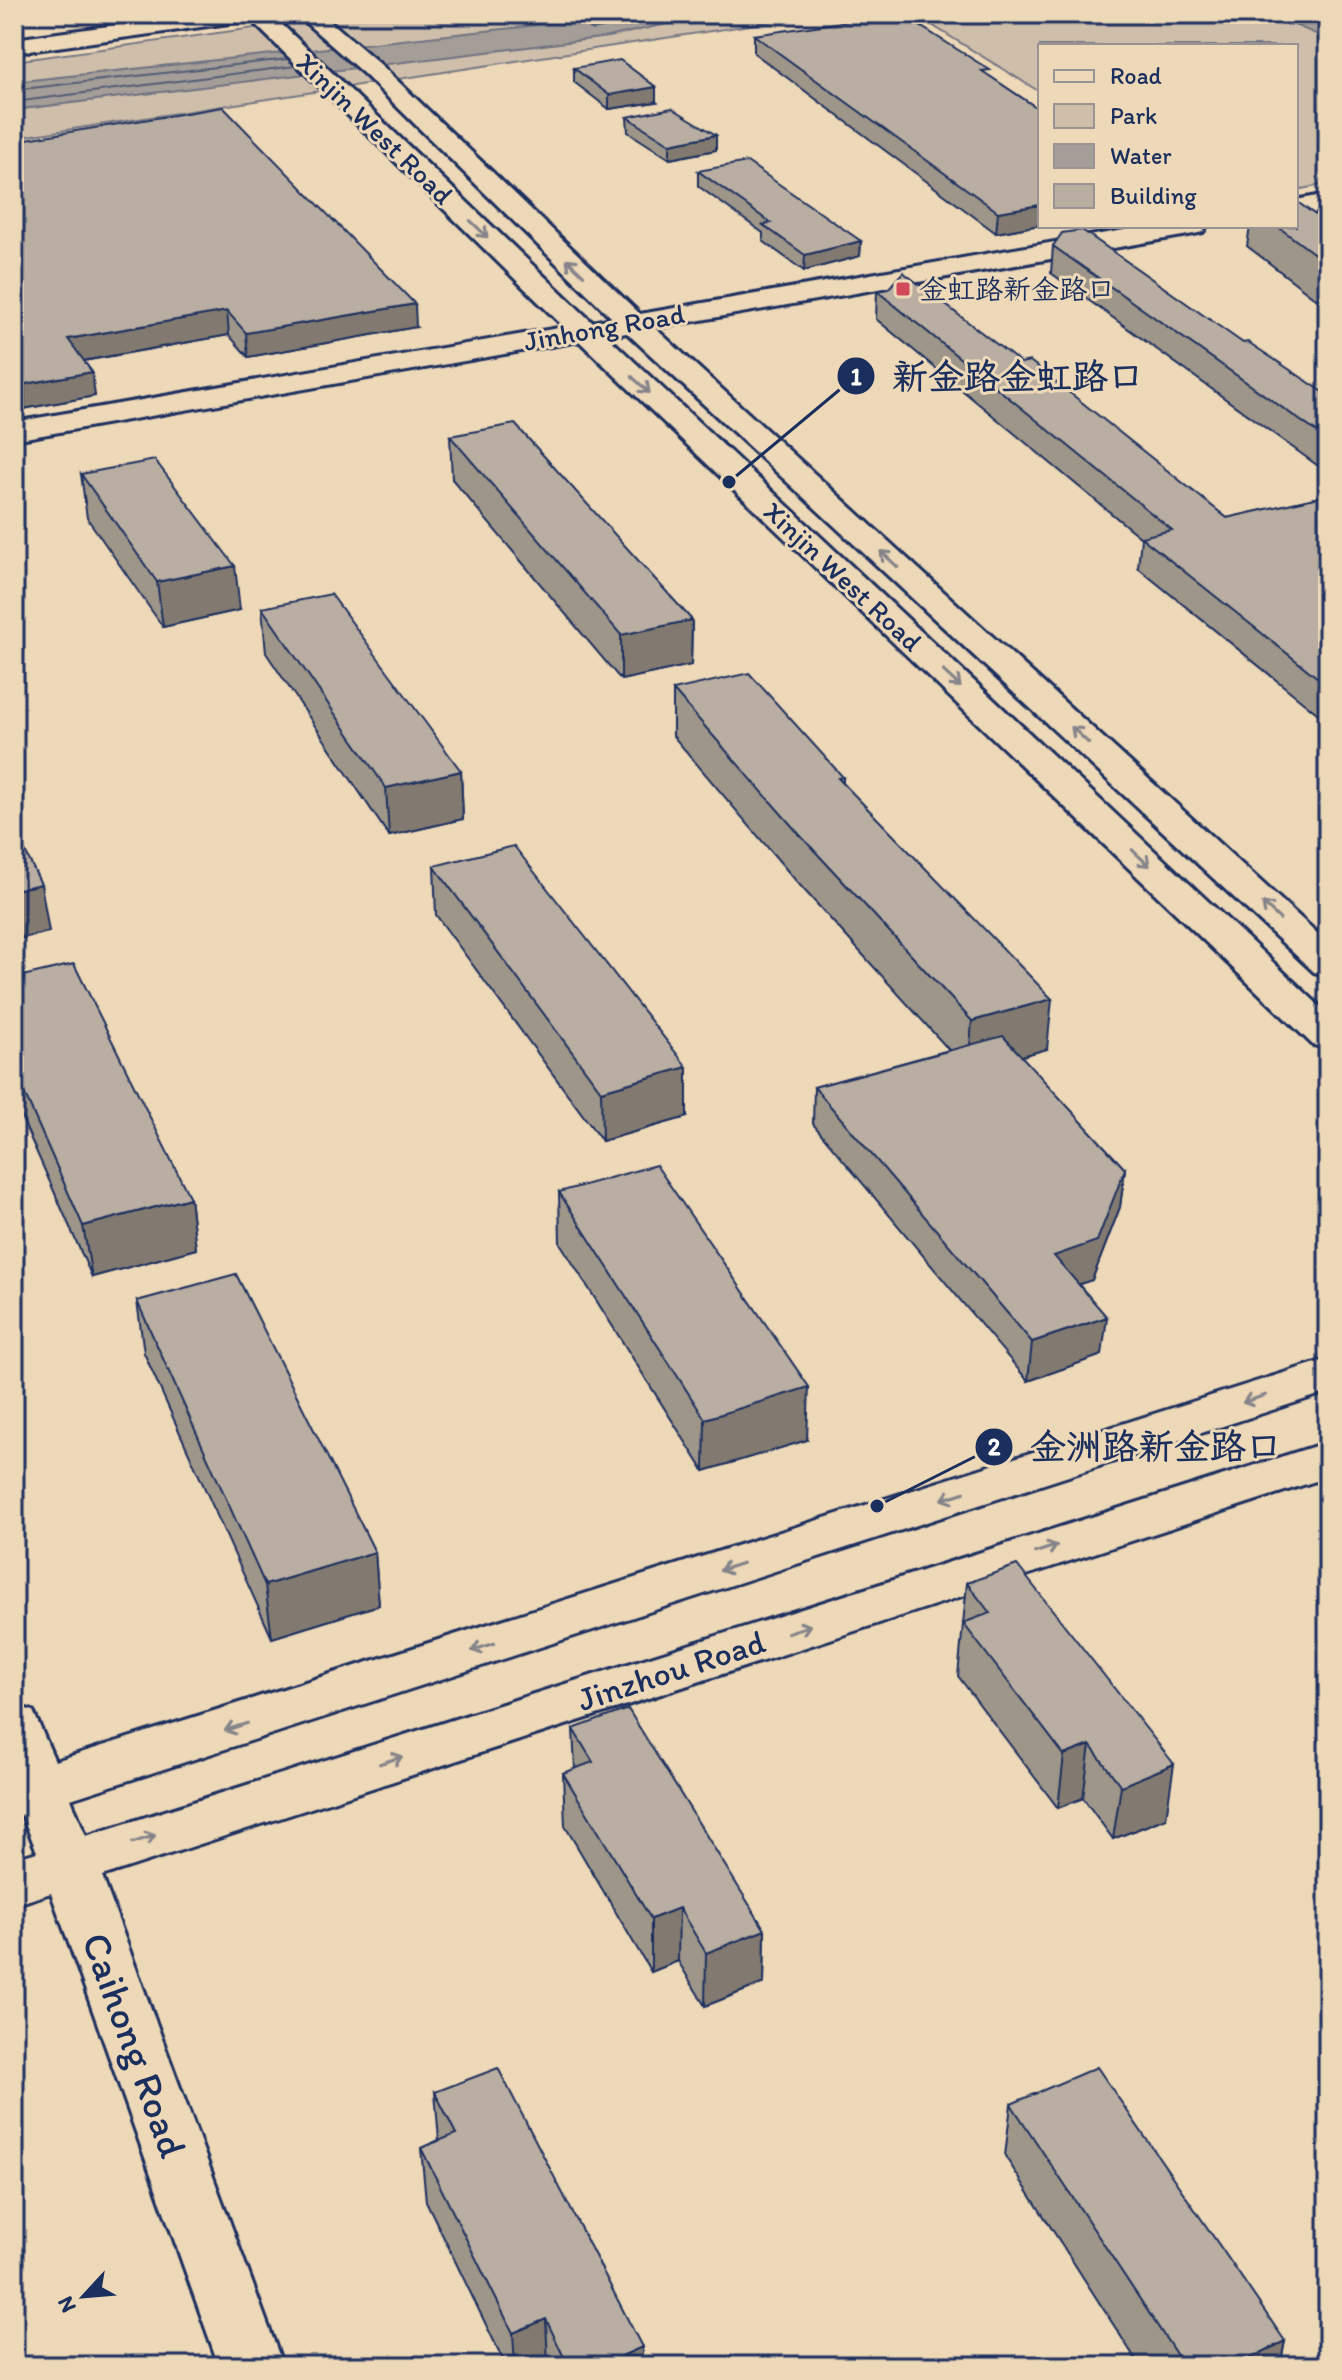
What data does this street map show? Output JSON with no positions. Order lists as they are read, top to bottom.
{
  "streets": {
    "main road": [
      "Xinjin West Road",
      "Jinhong Road",
      "Jinzhou Road",
      "Caihong Road"
    ]
  },
  "crossings": [
    ["Xinjin West Road", "Jinhong Road"],
    ["Jinzhou Road", "Caihong Road"]
  ],
  "places": {
    "transit": ["金虹路新金路口"],
    "other": ["新金路金虹路口", "金洲路新金路口"]
  },
  "legend": [
    "Road",
    "Park",
    "Water",
    "Building"
  ],
  "north": "bottom left"
}
